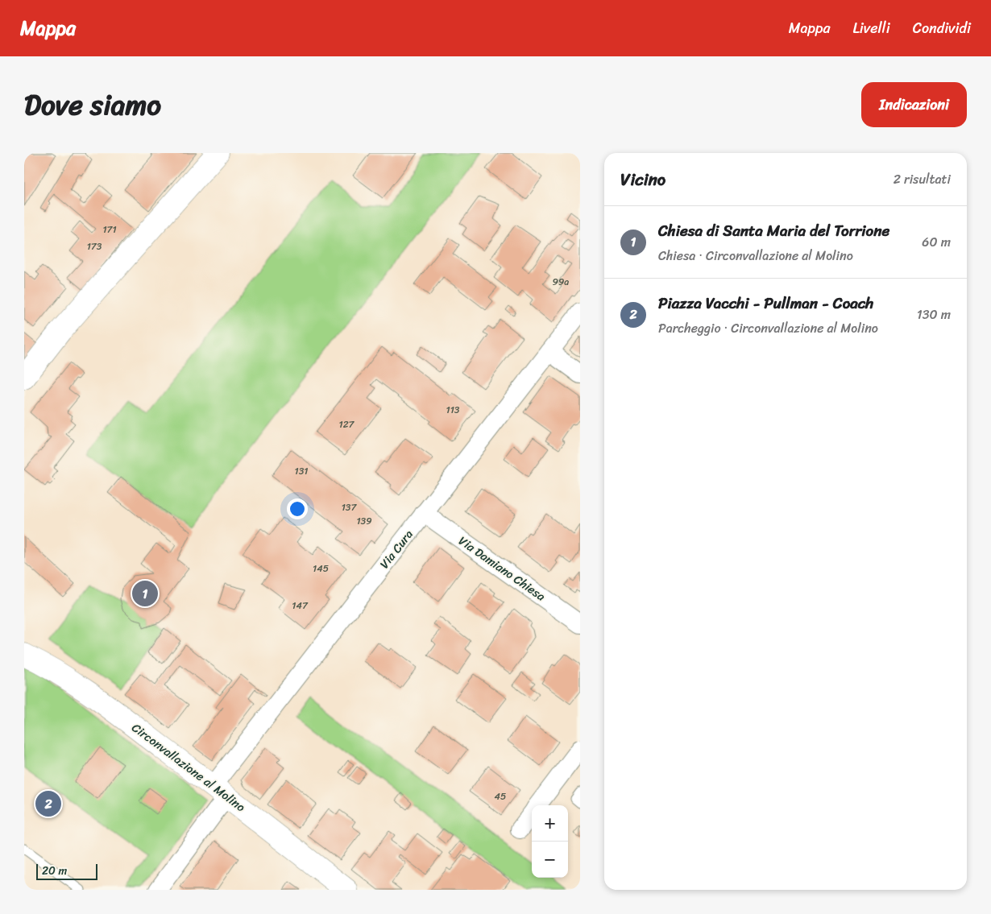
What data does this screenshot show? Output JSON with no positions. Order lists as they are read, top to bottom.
{
  "streets": {
    "street": ["Via Cura", "Via Damiano Chiesa", "Circonvallazione al Molino"]
  },
  "crossings": [
    ["Via Cura", "Via Damiano Chiesa"],
    ["Via Cura", "Circonvallazione al Molino"]
  ],
  "house_numbers": [
    "171",
    "173",
    "99a",
    "113",
    "127",
    "131",
    "137",
    "139",
    "145",
    "147",
    "45"
  ],
  "scale_bar": "20 m",
  "page": {
    "header": "Mappa",
    "nav": ["Mappa", "Livelli", "Condividi"],
    "title": "Dove siamo",
    "buttons": "Indicazioni",
    "heading": ["Vicino", "2 risultati"],
    "list": [
      {
        "mark": "1",
        "name": "Chiesa di Santa Maria del Torrione",
        "note": "Chiesa · Circonvallazione al Molino",
        "value": "60 m"
      },
      {
        "mark": "2",
        "name": "Piazza Vacchi - Pullman - Coach",
        "note": "Parcheggio · Circonvallazione al Molino",
        "value": "130 m"
      }
    ],
    "pins": ["1", "2"],
    "map_buttons": ["+", "−"],
    "scale": "20 m"
  }
}
